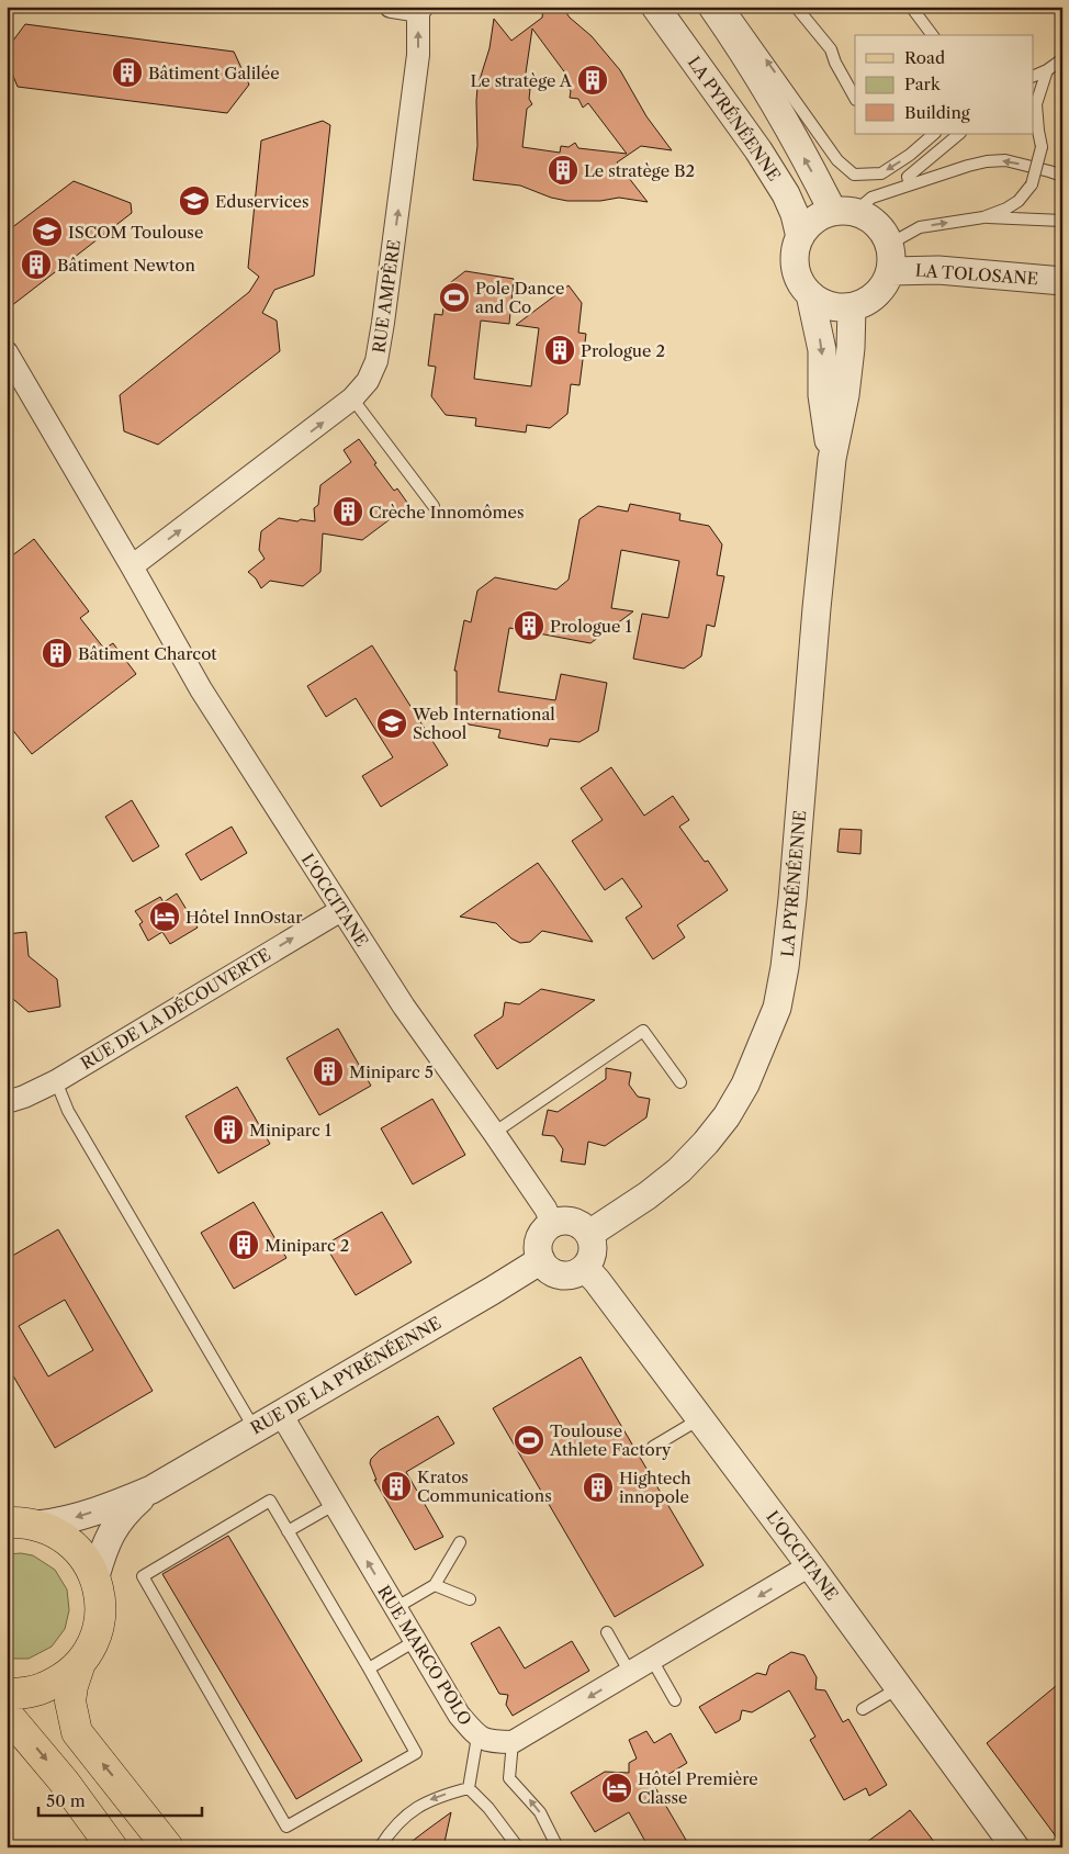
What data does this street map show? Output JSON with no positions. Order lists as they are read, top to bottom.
{
  "streets": {
    "street": [
      "LA PYRÉNÉENNE",
      "LA TOLOSANE",
      "RUE AMPÈRE",
      "L'OCCITANE",
      "RUE DE LA DÉCOUVERTE",
      "RUE DE LA PYRÉNÉENNE",
      "RUE MARCO POLO"
    ]
  },
  "crossings": [
    ["LA PYRÉNÉENNE", "LA TOLOSANE"],
    ["LA PYRÉNÉENNE", "L'OCCITANE"],
    ["LA PYRÉNÉENNE", "RUE DE LA PYRÉNÉENNE"],
    ["RUE AMPÈRE", "L'OCCITANE"],
    ["L'OCCITANE", "RUE DE LA DÉCOUVERTE"],
    ["L'OCCITANE", "RUE DE LA PYRÉNÉENNE"],
    ["RUE DE LA PYRÉNÉENNE", "RUE MARCO POLO"]
  ],
  "one_way": ["RUE AMPÈRE", "RUE DE LA DÉCOUVERTE"],
  "places": {
    "building": [
      "Bâtiment Galilée",
      "Le stratège A",
      "Le stratège B2",
      "Bâtiment Newton",
      "Prologue 2",
      "Crèche Innomômes",
      "Prologue 1",
      "Bâtiment Charcot",
      "Miniparc 5",
      "Miniparc 1",
      "Miniparc 2",
      "Kratos Communications",
      "Hightech innopole"
    ],
    "school or university": ["Eduservices", "ISCOM Toulouse", "Web International School"],
    "sports": ["Pole Dance and Co", "Toulouse Athlete Factory"],
    "hotel": ["Hôtel InnOstar", "Hôtel Première Classe"]
  },
  "legend": ["Road", "Park", "Building"],
  "scale_bar": "50 m"
}
